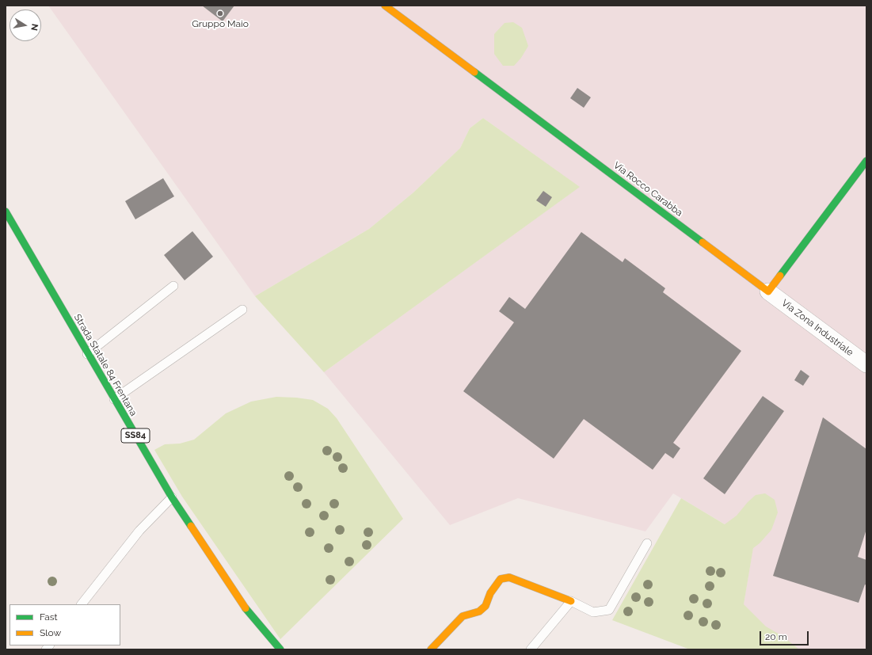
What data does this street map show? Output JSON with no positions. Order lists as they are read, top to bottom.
{
  "streets": {
    "street": [
      "Via Rocco Carabba",
      "Via Zona Industriale",
      "Strada Statale 84 Frentana",
      "SS84"
    ]
  },
  "crossings": [
    ["Via Rocco Carabba", "Via Zona Industriale"]
  ],
  "places": ["Gruppo Maio"],
  "legend": ["Fast", "Slow"],
  "scale_bar": "20 m",
  "north": "right"
}
